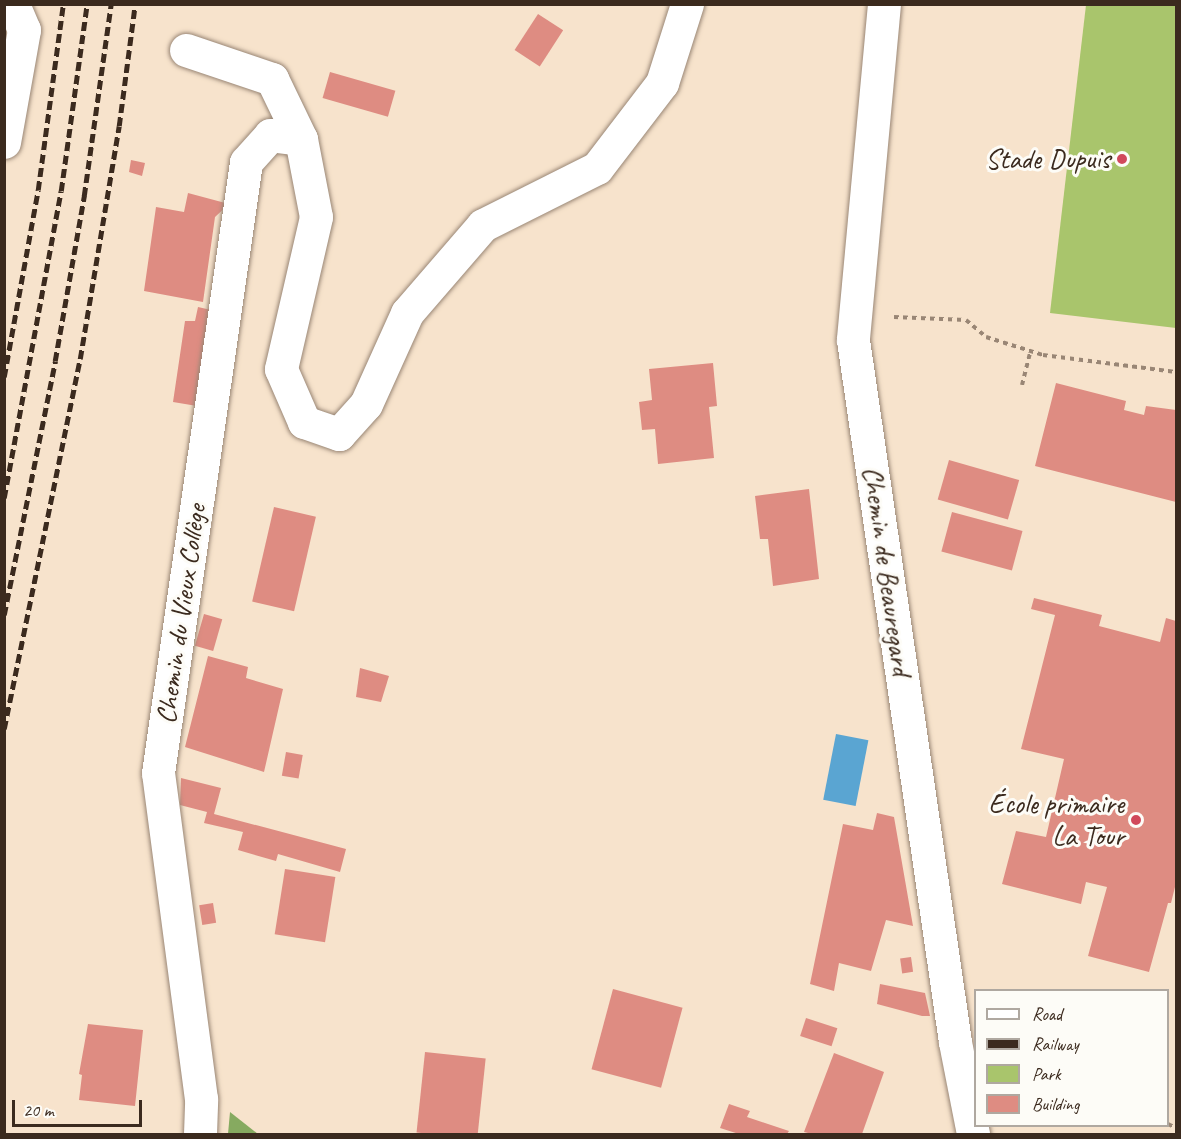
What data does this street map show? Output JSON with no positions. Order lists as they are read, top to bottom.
{
  "streets": {
    "street": ["Chemin de Beauregard", "Chemin du Vieux Collège"]
  },
  "places": ["Stade Dupuis", "École primaire La Tour"],
  "legend": [
    "Road",
    "Railway",
    "Park",
    "Building"
  ],
  "scale_bar": "20 m"
}
